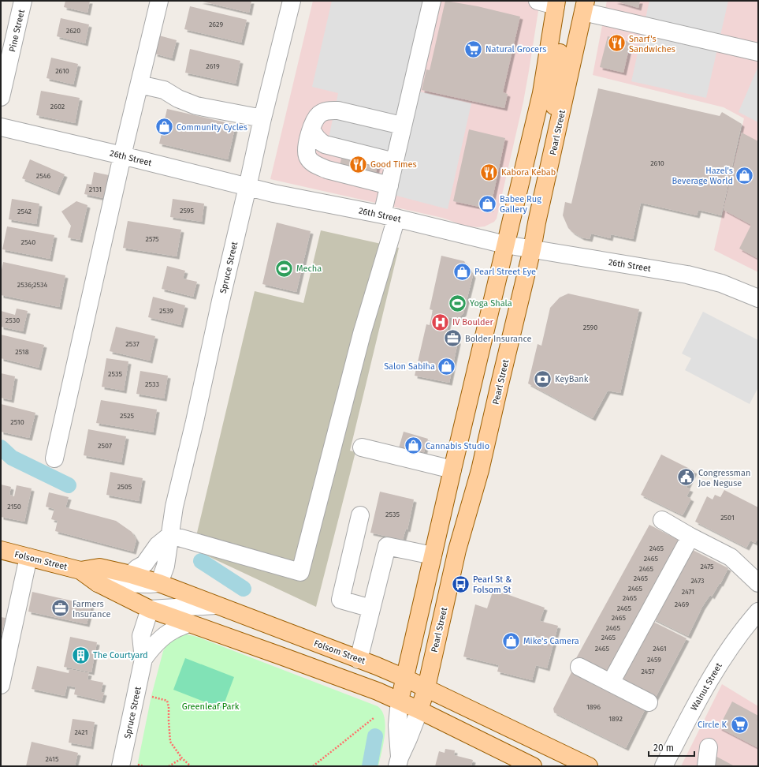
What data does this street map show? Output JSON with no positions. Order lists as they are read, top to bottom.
{
  "streets": {
    "main road": ["Pearl Street", "Folsom Street"],
    "street": [
      "Pine Street",
      "26th Street",
      "Spruce Street",
      "Walnut Street"
    ]
  },
  "crossings": [
    ["Pearl Street", "26th Street"],
    ["Pearl Street", "Folsom Street"],
    ["26th Street", "Spruce Street"],
    ["Spruce Street", "Folsom Street"]
  ],
  "parks": ["Greenleaf Park"],
  "places": {
    "restaurant": ["Snarf's Sandwiches", "Good Times", "Kabora Kebab"],
    "supermarket": ["Natural Grocers", "Circle K"],
    "shop": [
      "Community Cycles",
      "Hazel's Beverage World",
      "Babee Rug Gallery",
      "Pearl Street Eye",
      "Salon Sabiha",
      "Cannabis Studio",
      "Mike's Camera"
    ],
    "sports": ["Mecha", "Yoga Shala"],
    "hospital": ["IV Boulder"],
    "office": ["Bolder Insurance", "Farmers Insurance"],
    "bank": ["KeyBank"],
    "public building": ["Congressman Joe Neguse"],
    "bus stop": ["Pearl St & Folsom St"],
    "building": ["The Courtyard"]
  },
  "house_numbers": [
    "2629",
    "2620",
    "2619",
    "2610",
    "2602",
    "2610",
    "2546",
    "2131",
    "2595",
    "2542",
    "2575",
    "2540",
    "2536;2534",
    "2539",
    "2530",
    "2590",
    "2537",
    "2518",
    "2535",
    "2533",
    "2525",
    "2510",
    "2507",
    "2505",
    "2150",
    "2535",
    "2501",
    "2465",
    "2465",
    "2475",
    "2465",
    "2465",
    "2473",
    "2465",
    "2471",
    "2465",
    "2469",
    "2465",
    "2465",
    "2465",
    "2465",
    "2465",
    "2461",
    "2459",
    "2457",
    "1896",
    "1892",
    "2421",
    "2415"
  ],
  "scale_bar": "20 m"
}
